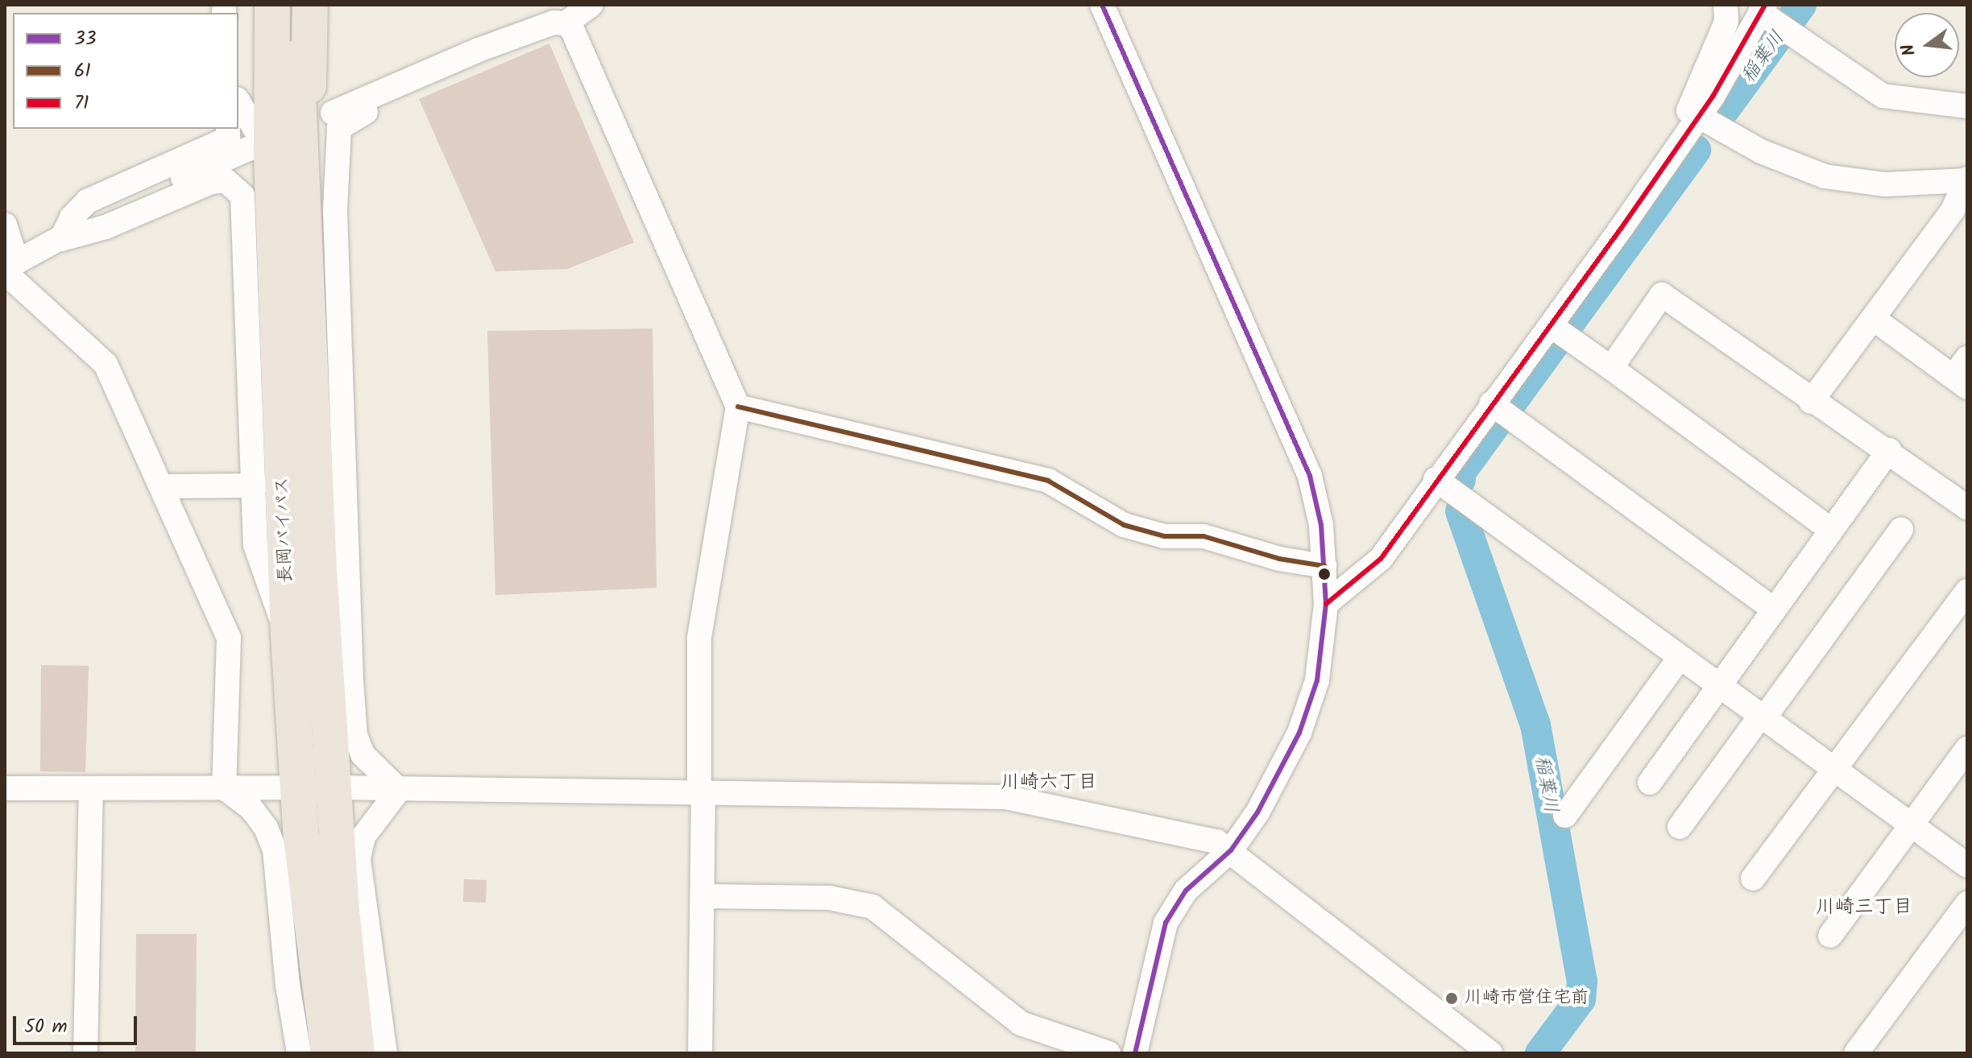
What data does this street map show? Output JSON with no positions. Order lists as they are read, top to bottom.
{
  "streets": {
    "highway": ["長岡バイパス"]
  },
  "districts": ["川崎六丁目", "川崎三丁目"],
  "water": ["稲葉川"],
  "places": ["川崎市営住宅前"],
  "lines": ["transit line 33", "transit line 71", "transit line 61"],
  "legend": ["33", "61", "71"],
  "scale_bar": "50 m",
  "north": "left"
}
